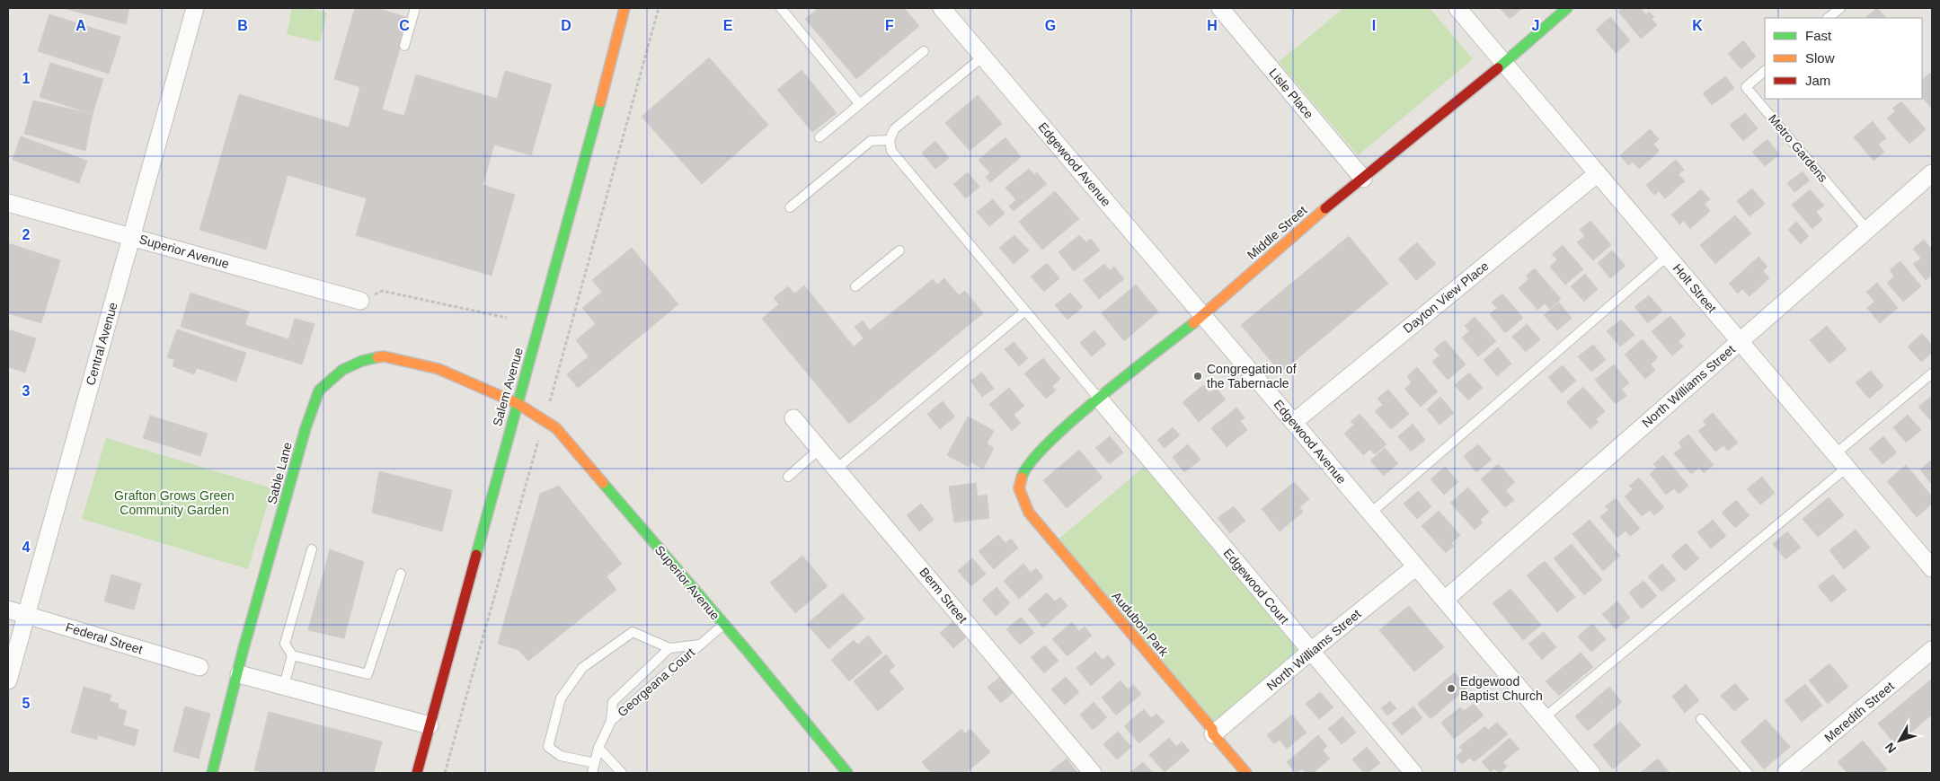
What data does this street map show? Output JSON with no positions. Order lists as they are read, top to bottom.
{
  "streets": {
    "street": [
      "Lisle Place",
      "Edgewood Avenue",
      "Middle Street",
      "Superior Avenue",
      "Holt Street",
      "Dayton View Place",
      "Central Avenue",
      "North Williams Street",
      "Salem Avenue",
      "Sable Lane",
      "Edgewood Court",
      "Berm Street",
      "Audubon Park",
      "Federal Street",
      "Meredith Street"
    ],
    "lane": ["Metro Gardens", "Georgeana Court"]
  },
  "crossings": [
    ["Lisle Place", "Middle Street"],
    ["Metro Gardens", "North Williams Street"],
    ["Edgewood Avenue", "Middle Street"],
    ["Edgewood Avenue", "Dayton View Place"],
    ["Edgewood Avenue", "North Williams Street"],
    ["Middle Street", "Holt Street"],
    ["Middle Street", "Edgewood Court"],
    ["Middle Street", "Audubon Park"],
    ["Superior Avenue", "Central Avenue"],
    ["Superior Avenue", "Salem Avenue"],
    ["Superior Avenue", "Sable Lane"],
    ["Superior Avenue", "Georgeana Court"],
    ["Holt Street", "Dayton View Place"],
    ["Holt Street", "North Williams Street"],
    ["Central Avenue", "Federal Street"],
    ["North Williams Street", "Edgewood Court"],
    ["North Williams Street", "Audubon Park"],
    ["Salem Avenue", "Sable Lane"]
  ],
  "parks": ["Grafton Grows Green Community Garden"],
  "places": ["Congregation of the Tabernacle", "Edgewood Baptist Church"],
  "legend": ["Fast", "Slow", "Jam"],
  "north": "bottom left",
  "grid": {
    "columns": [
      "A",
      "B",
      "C",
      "D",
      "E",
      "F",
      "G",
      "H",
      "I",
      "J",
      "K"
    ],
    "rows": [
      "1",
      "2",
      "3",
      "4",
      "5"
    ]
  }
}
